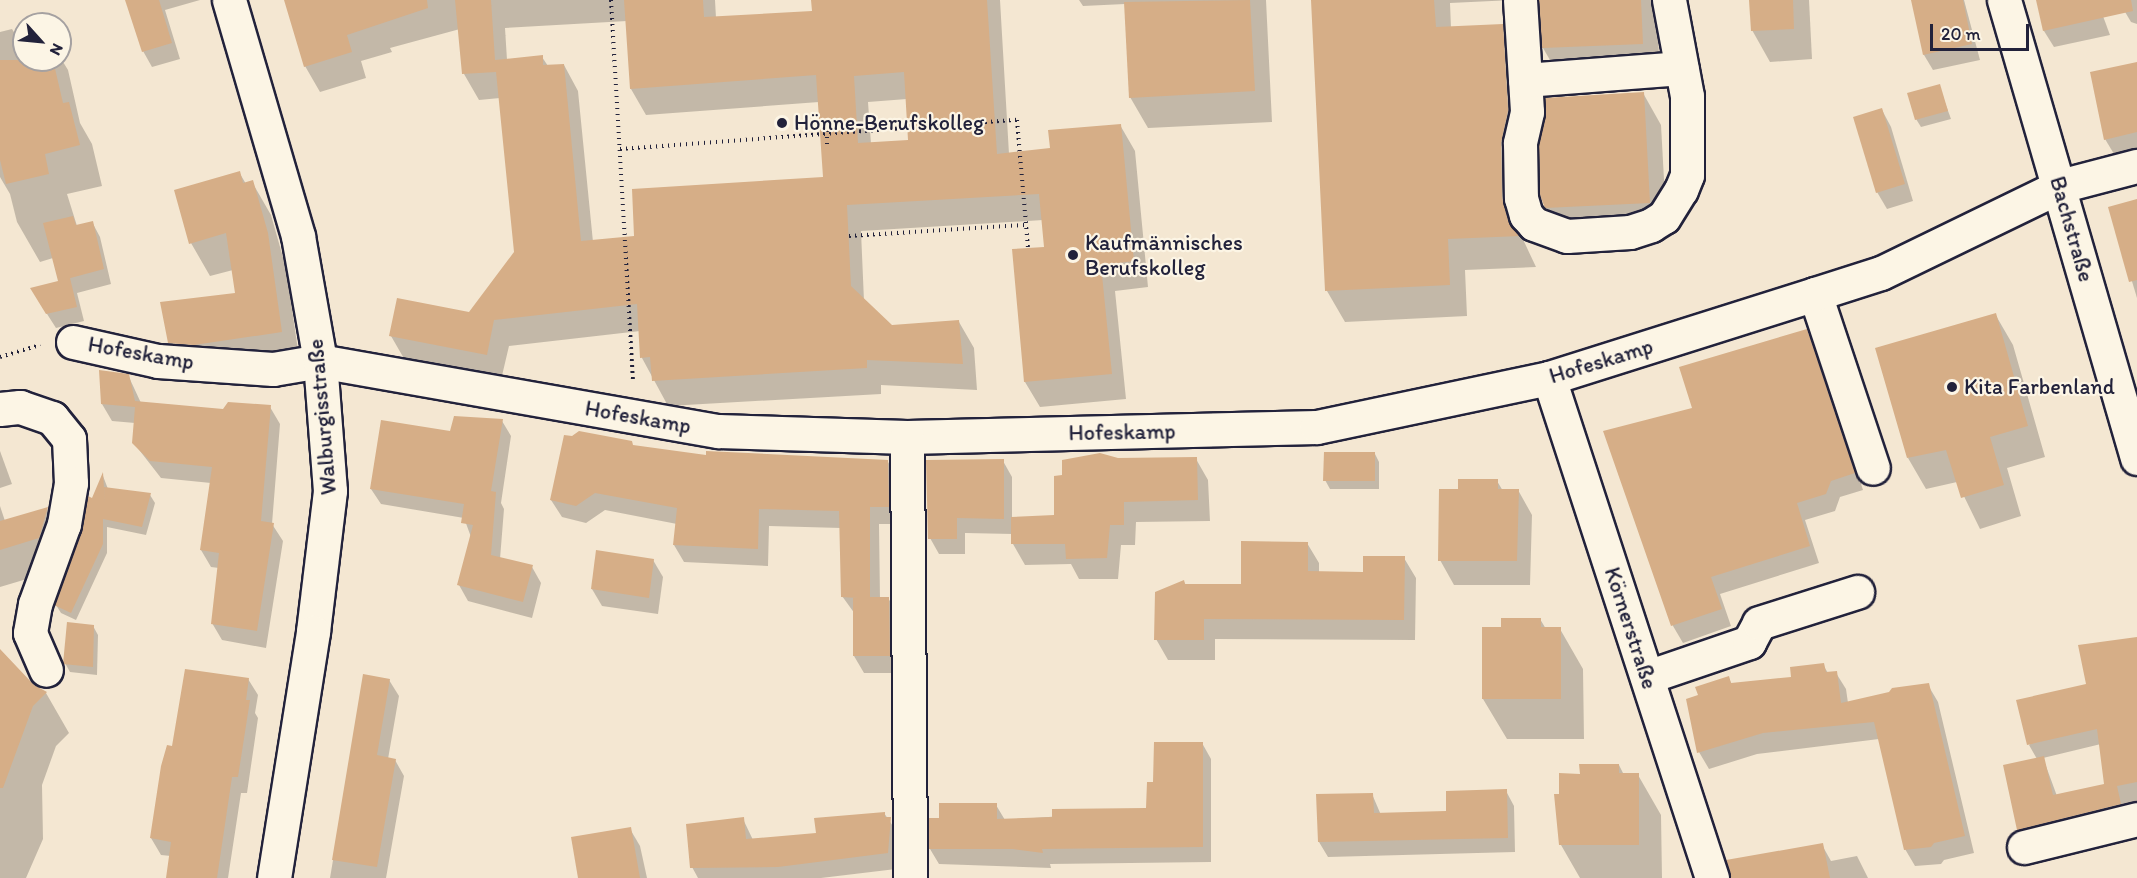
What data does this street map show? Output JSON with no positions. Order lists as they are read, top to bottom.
{
  "streets": {
    "street": [
      "Bachstraße",
      "Hofeskamp",
      "Walburgisstraße",
      "Körnerstraße"
    ]
  },
  "crossings": [
    ["Bachstraße", "Hofeskamp"],
    ["Hofeskamp", "Walburgisstraße"],
    ["Hofeskamp", "Körnerstraße"]
  ],
  "places": ["Hönne-Berufskolleg", "Kaufmännisches Berufskolleg", "Kita Farbenland"],
  "scale_bar": "20 m",
  "north": "bottom right"
}
